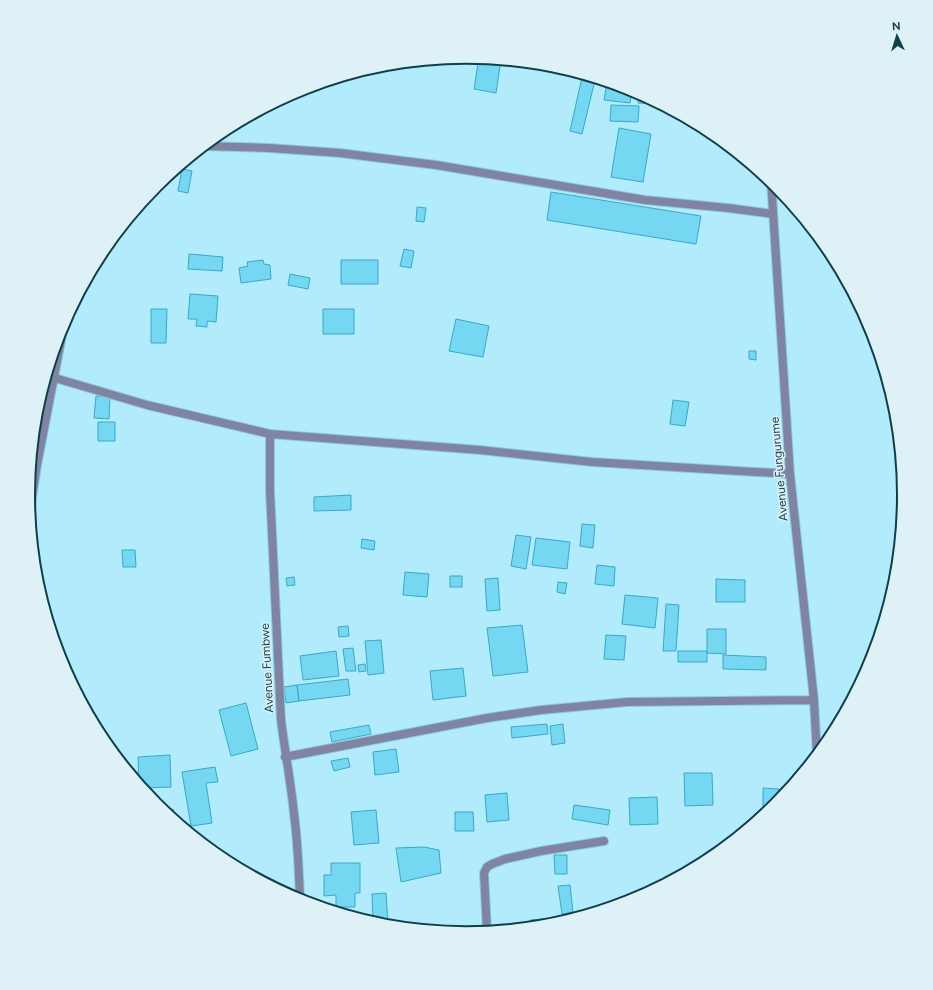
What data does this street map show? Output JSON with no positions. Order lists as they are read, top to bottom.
{
  "streets": {
    "street": ["Avenue Fungurume", "Avenue Fumbwe"]
  },
  "north": "top"
}
